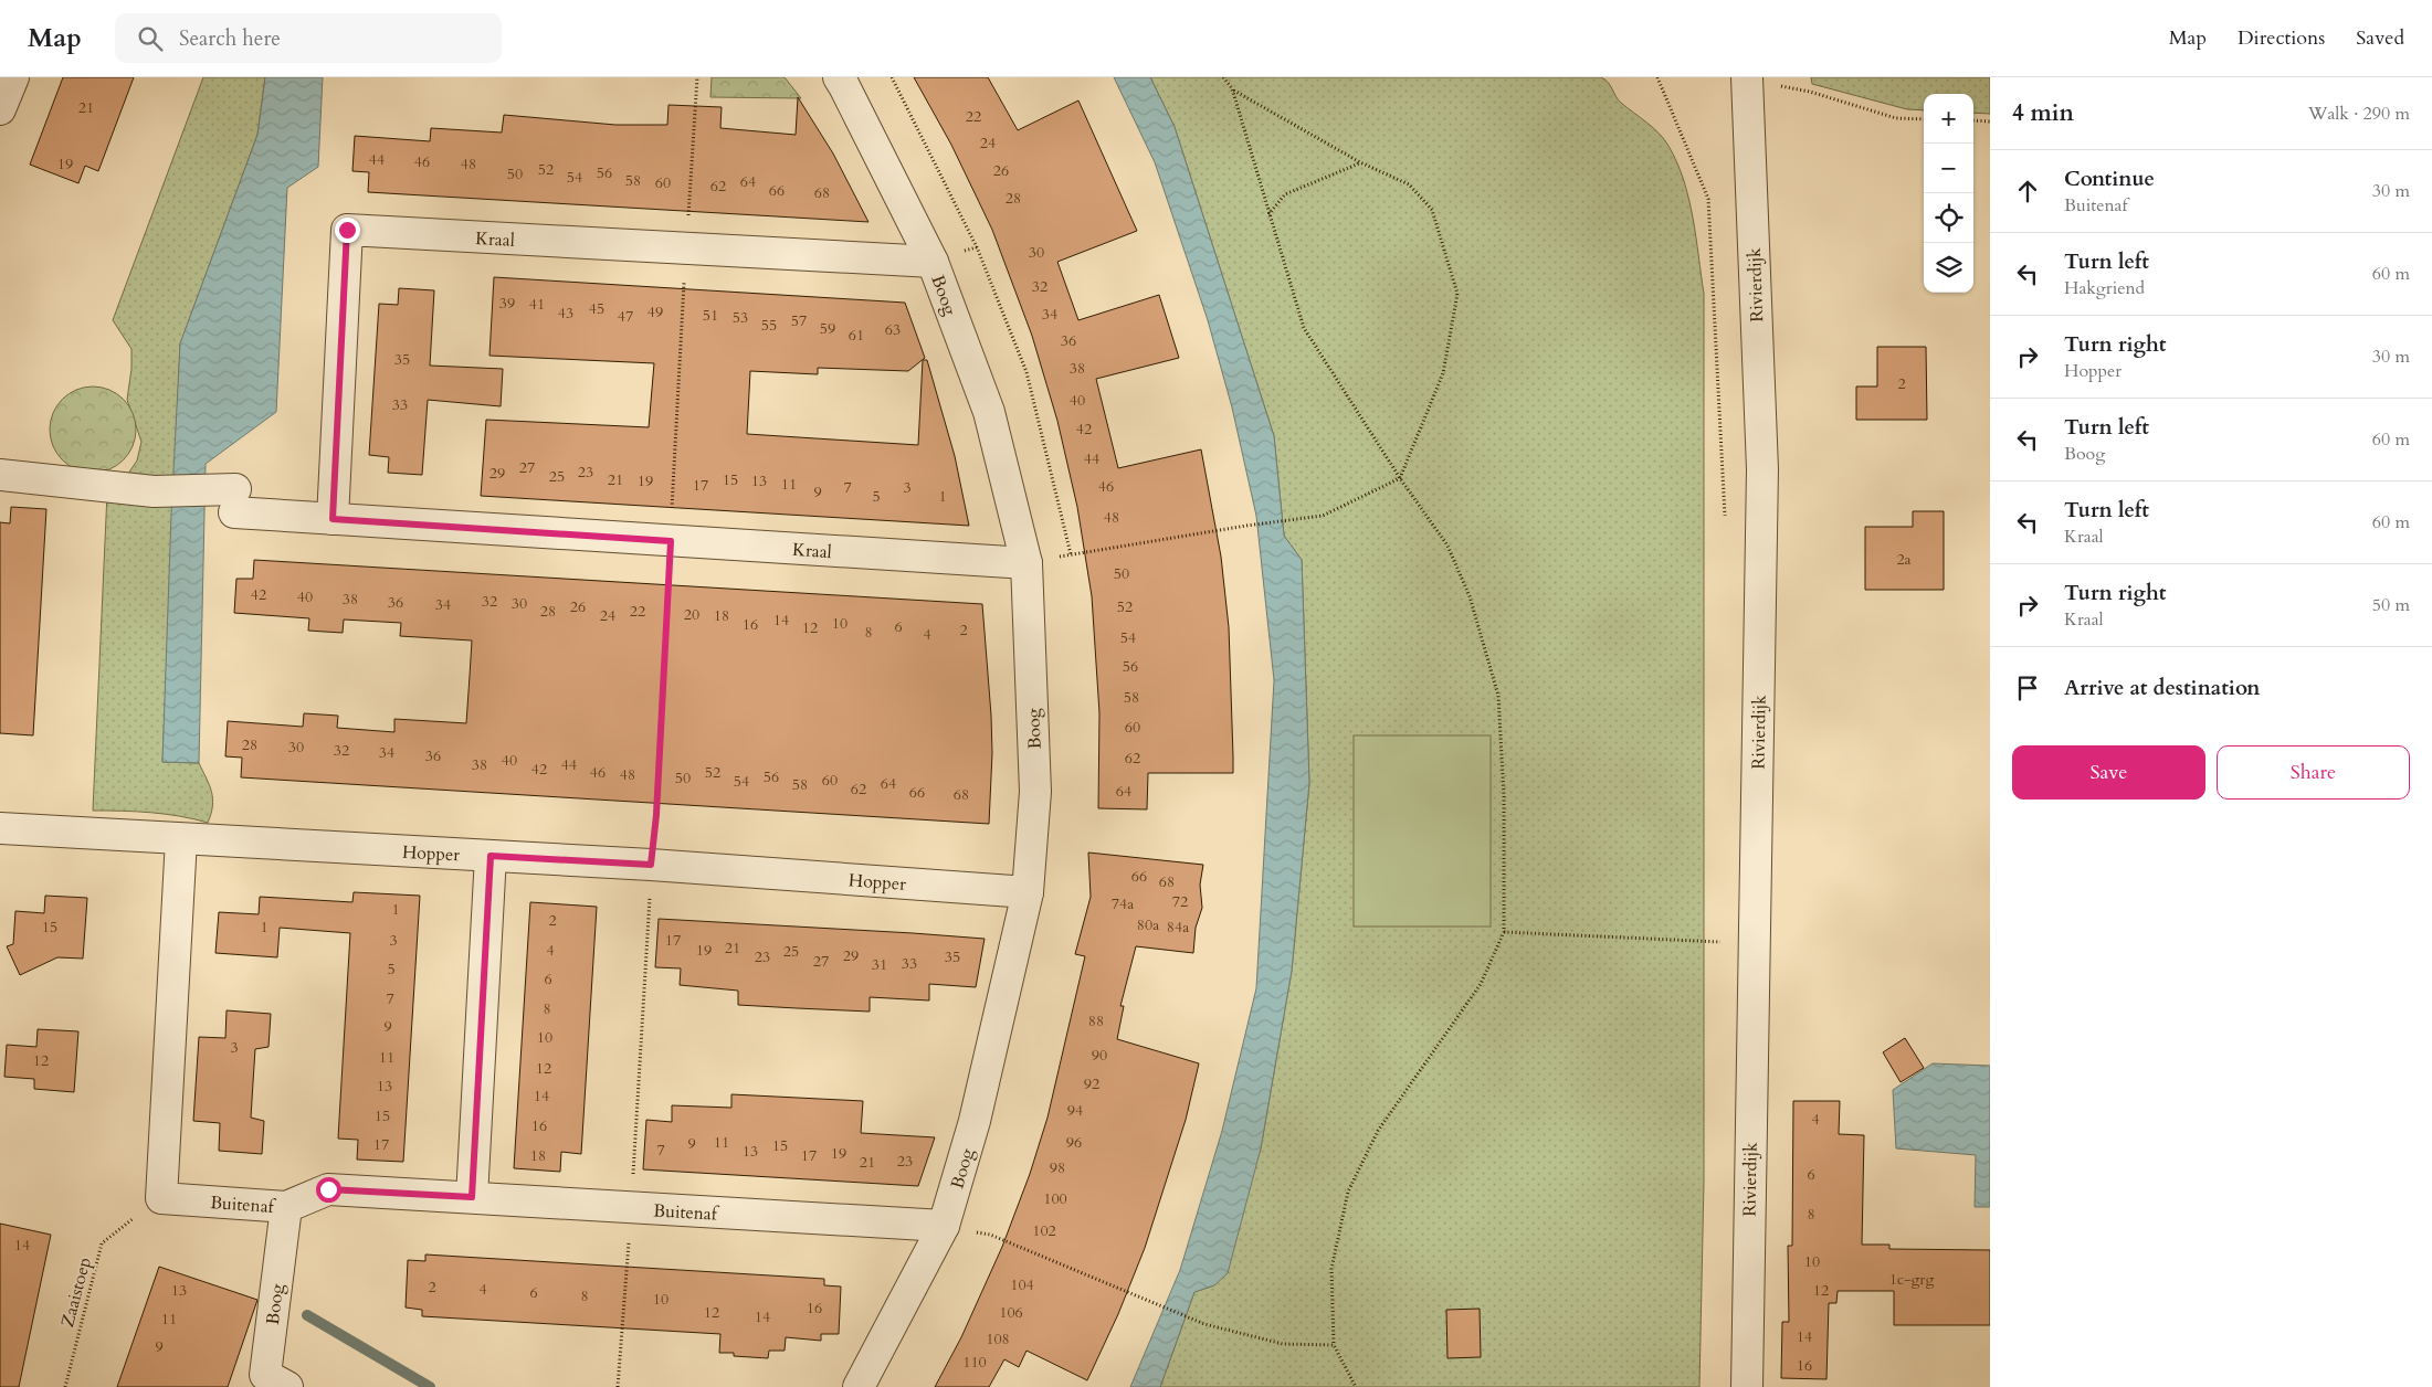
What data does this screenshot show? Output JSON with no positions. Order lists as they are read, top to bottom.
{
  "streets": {
    "street": [
      "Kraal",
      "Rivierdijk",
      "Boog",
      "Hopper",
      "Buitenaf"
    ],
    "path": ["Zaaistoep"]
  },
  "crossings": [
    ["Kraal", "Boog"],
    ["Boog", "Hopper"],
    ["Boog", "Buitenaf"],
    ["Buitenaf", "Zaaistoep"]
  ],
  "house_numbers": [
    "21",
    "22",
    "24",
    "44",
    "46",
    "19",
    "48",
    "52",
    "26",
    "56",
    "50",
    "54",
    "58",
    "64",
    "60",
    "62",
    "66",
    "68",
    "28",
    "30",
    "32",
    "39",
    "41",
    "45",
    "49",
    "43",
    "34",
    "51",
    "47",
    "53",
    "57",
    "55",
    "59",
    "63",
    "61",
    "36",
    "35",
    "38",
    "2",
    "40",
    "33",
    "42",
    "44",
    "27",
    "23",
    "29",
    "25",
    "21",
    "15",
    "19",
    "13",
    "11",
    "17",
    "46",
    "7",
    "3",
    "9",
    "5",
    "1",
    "48",
    "2a",
    "50",
    "42",
    "40",
    "38",
    "32",
    "36",
    "30",
    "34",
    "26",
    "52",
    "28",
    "22",
    "20",
    "24",
    "18",
    "14",
    "10",
    "16",
    "6",
    "12",
    "2",
    "8",
    "4",
    "54",
    "56",
    "58",
    "60",
    "28",
    "30",
    "32",
    "34",
    "36",
    "62",
    "40",
    "38",
    "44",
    "42",
    "46",
    "52",
    "48",
    "56",
    "50",
    "60",
    "54",
    "64",
    "58",
    "62",
    "64",
    "66",
    "68",
    "66",
    "68",
    "72",
    "74a",
    "1",
    "2",
    "80a",
    "15",
    "1",
    "84a",
    "3",
    "17",
    "21",
    "4",
    "19",
    "25",
    "29",
    "23",
    "35",
    "27",
    "33",
    "31",
    "5",
    "6",
    "7",
    "8",
    "88",
    "9",
    "10",
    "3",
    "90",
    "11",
    "12",
    "12",
    "92",
    "13",
    "14",
    "94",
    "15",
    "4",
    "16",
    "11",
    "96",
    "9",
    "17",
    "15",
    "7",
    "13",
    "19",
    "18",
    "17",
    "23",
    "21",
    "98",
    "6",
    "100",
    "8",
    "102",
    "14",
    "10",
    "1c-grg",
    "104",
    "2",
    "4",
    "13",
    "12",
    "6",
    "8",
    "10",
    "16",
    "12",
    "106",
    "14",
    "11",
    "14",
    "108",
    "9",
    "110",
    "16"
  ],
  "page": {
    "header": "Map",
    "search": "Search here",
    "nav": ["Map", "Directions", "Saved"],
    "heading": ["4 min", "Walk · 290 m"],
    "map_buttons": ["+", "−"],
    "list": [
      ["Continue", "Buitenaf", "30 m"],
      ["Turn left", "Hakgriend", "60 m"],
      ["Turn right", "Hopper", "30 m"],
      ["Turn left", "Boog", "60 m"],
      ["Turn left", "Kraal", "60 m"],
      ["Turn right", "Kraal", "50 m"],
      "Arrive at destination"
    ],
    "buttons": ["Save", "Share"]
  }
}
